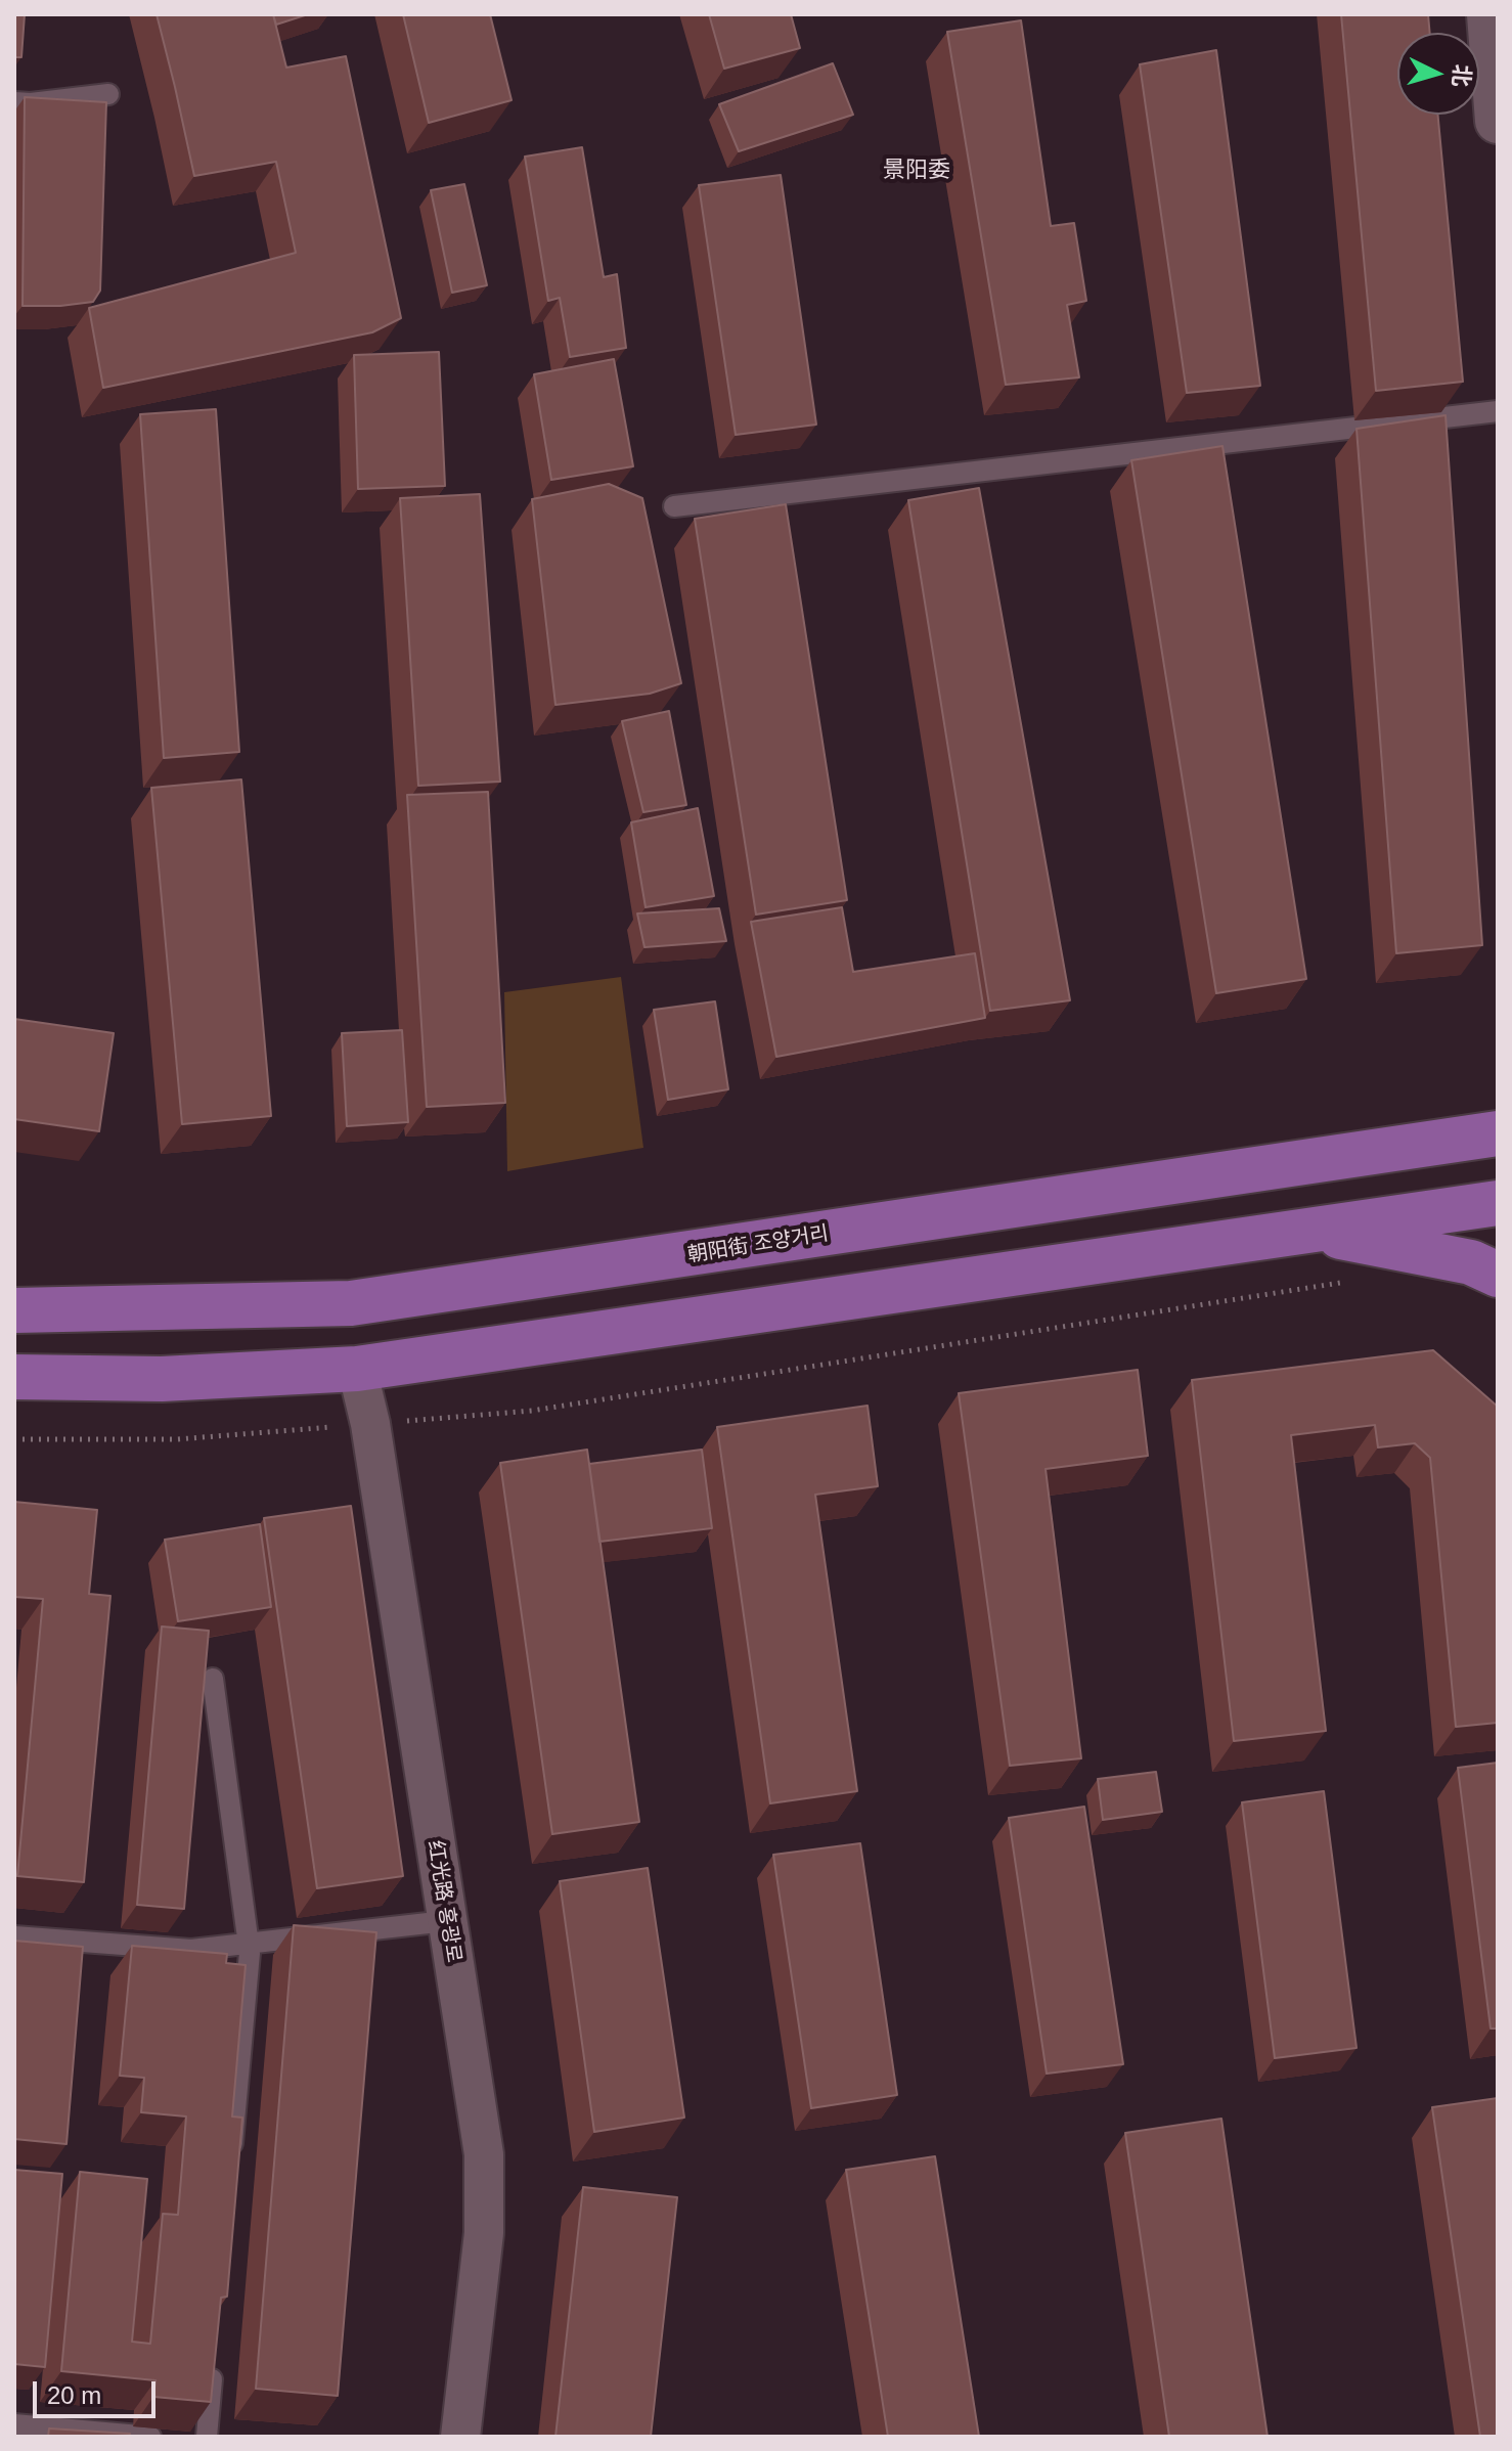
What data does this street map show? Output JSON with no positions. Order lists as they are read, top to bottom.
{
  "streets": {
    "main road": ["朝阳街 조양거리"],
    "street": ["红光路 홍광로"]
  },
  "districts": ["景阳委"],
  "scale_bar": "20 m",
  "north": "right"
}
